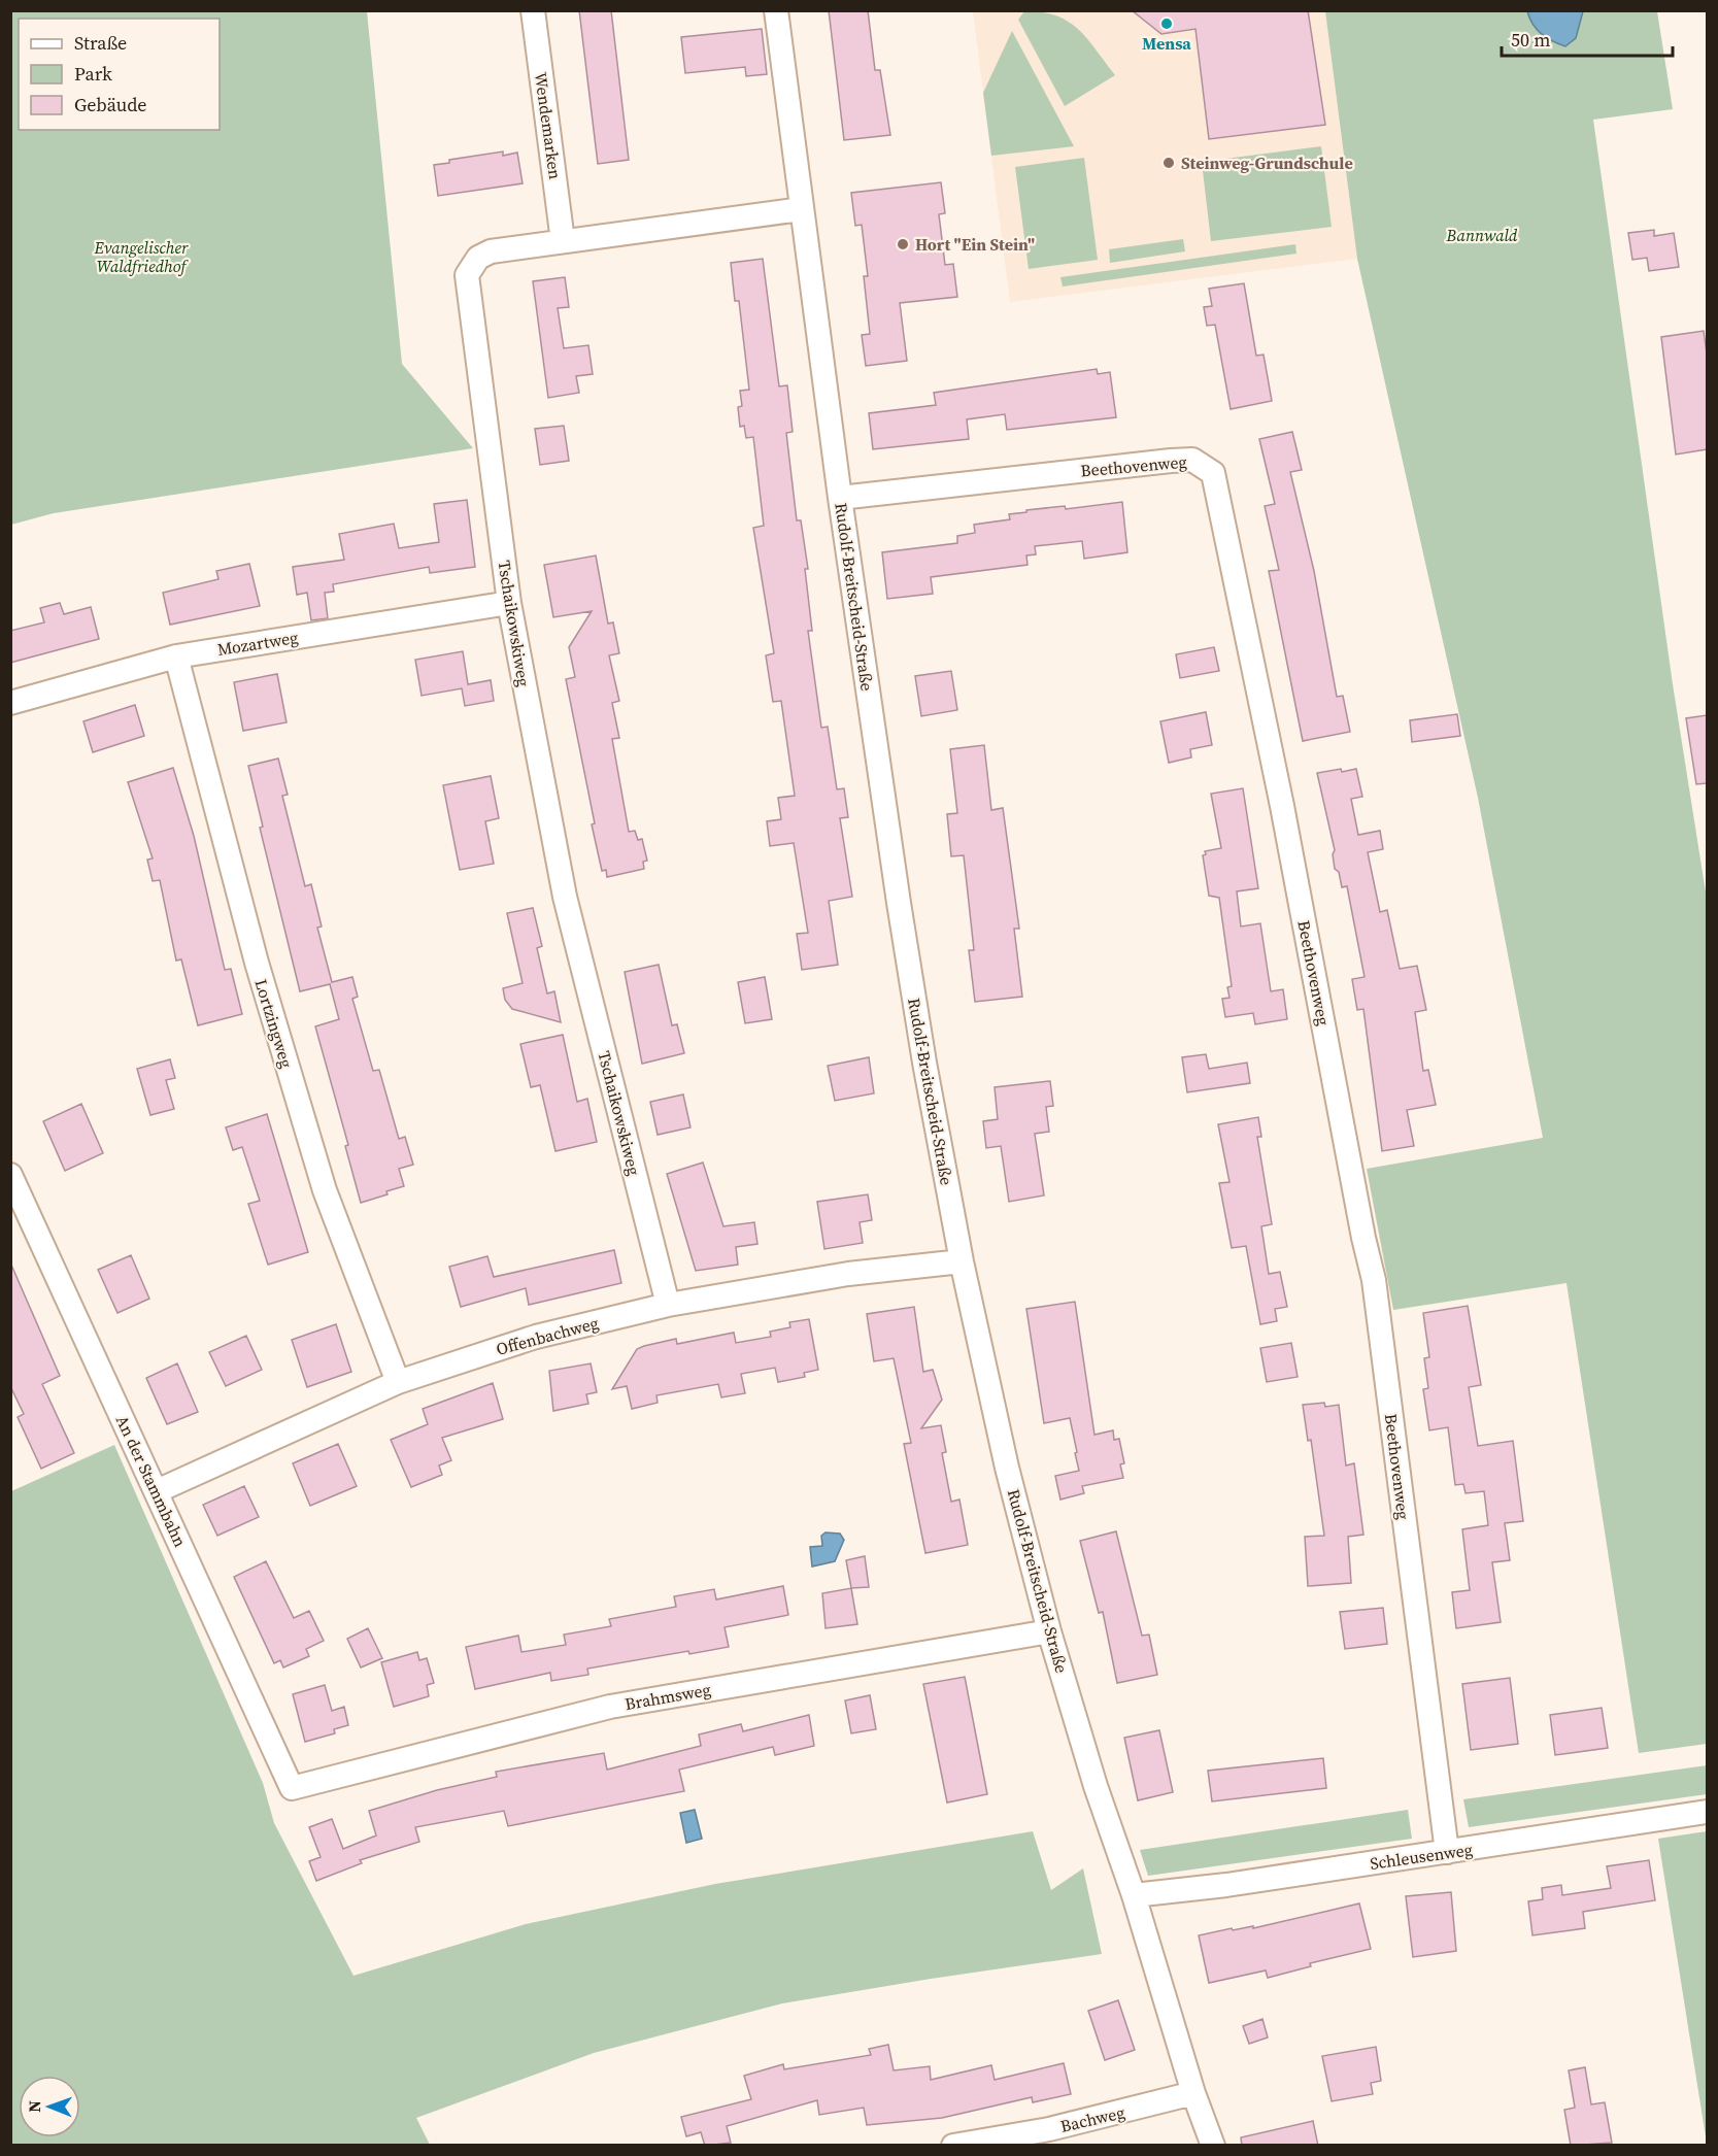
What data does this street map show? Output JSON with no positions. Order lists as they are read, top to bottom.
{
  "streets": {
    "street": [
      "Wendemarken",
      "Beethovenweg",
      "Rudolf-Breitscheid-Straße",
      "Tschaikowskiweg",
      "Mozartweg",
      "Lortzingweg",
      "Offenbachweg",
      "An der Stammbahn",
      "Brahmsweg",
      "Schleusenweg",
      "Bachweg"
    ]
  },
  "crossings": [
    ["Wendemarken", "Tschaikowskiweg"],
    ["Beethovenweg", "Rudolf-Breitscheid-Straße"],
    ["Beethovenweg", "Schleusenweg"],
    ["Rudolf-Breitscheid-Straße", "Tschaikowskiweg"],
    ["Rudolf-Breitscheid-Straße", "Offenbachweg"],
    ["Rudolf-Breitscheid-Straße", "Brahmsweg"],
    ["Rudolf-Breitscheid-Straße", "Schleusenweg"],
    ["Rudolf-Breitscheid-Straße", "Bachweg"],
    ["Tschaikowskiweg", "Mozartweg"],
    ["Tschaikowskiweg", "Offenbachweg"],
    ["Mozartweg", "Lortzingweg"],
    ["Lortzingweg", "Offenbachweg"],
    ["Offenbachweg", "An der Stammbahn"],
    ["An der Stammbahn", "Brahmsweg"]
  ],
  "parks": ["Bannwald", "Evangelischer Waldfriedhof"],
  "places": ["Mensa", "Steinweg-Grundschule", "Hort \"Ein Stein\""],
  "legend": ["Straße", "Park", "Gebäude"],
  "scale_bar": "50 m",
  "north": "left"
}
